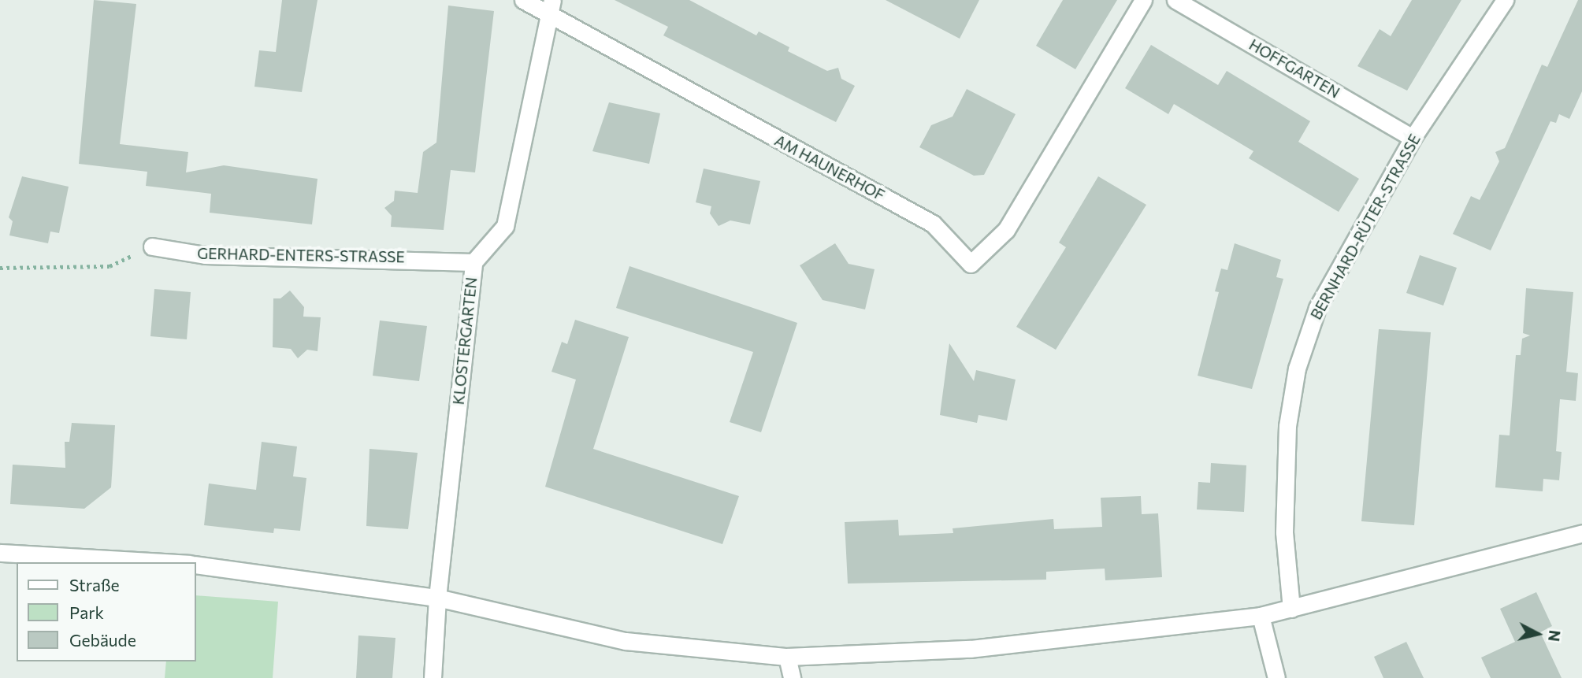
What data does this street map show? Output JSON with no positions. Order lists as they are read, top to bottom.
{
  "streets": {
    "street": [
      "HOFFGARTEN",
      "AM HAUNERHOF",
      "BERNHARD-RÜTER-STRASSE",
      "GERHARD-ENTERS-STRASSE",
      "KLOSTERGARTEN"
    ]
  },
  "crossings": [
    ["HOFFGARTEN", "BERNHARD-RÜTER-STRASSE"],
    ["AM HAUNERHOF", "KLOSTERGARTEN"],
    ["GERHARD-ENTERS-STRASSE", "KLOSTERGARTEN"]
  ],
  "legend": ["Straße", "Park", "Gebäude"],
  "north": "right"
}
